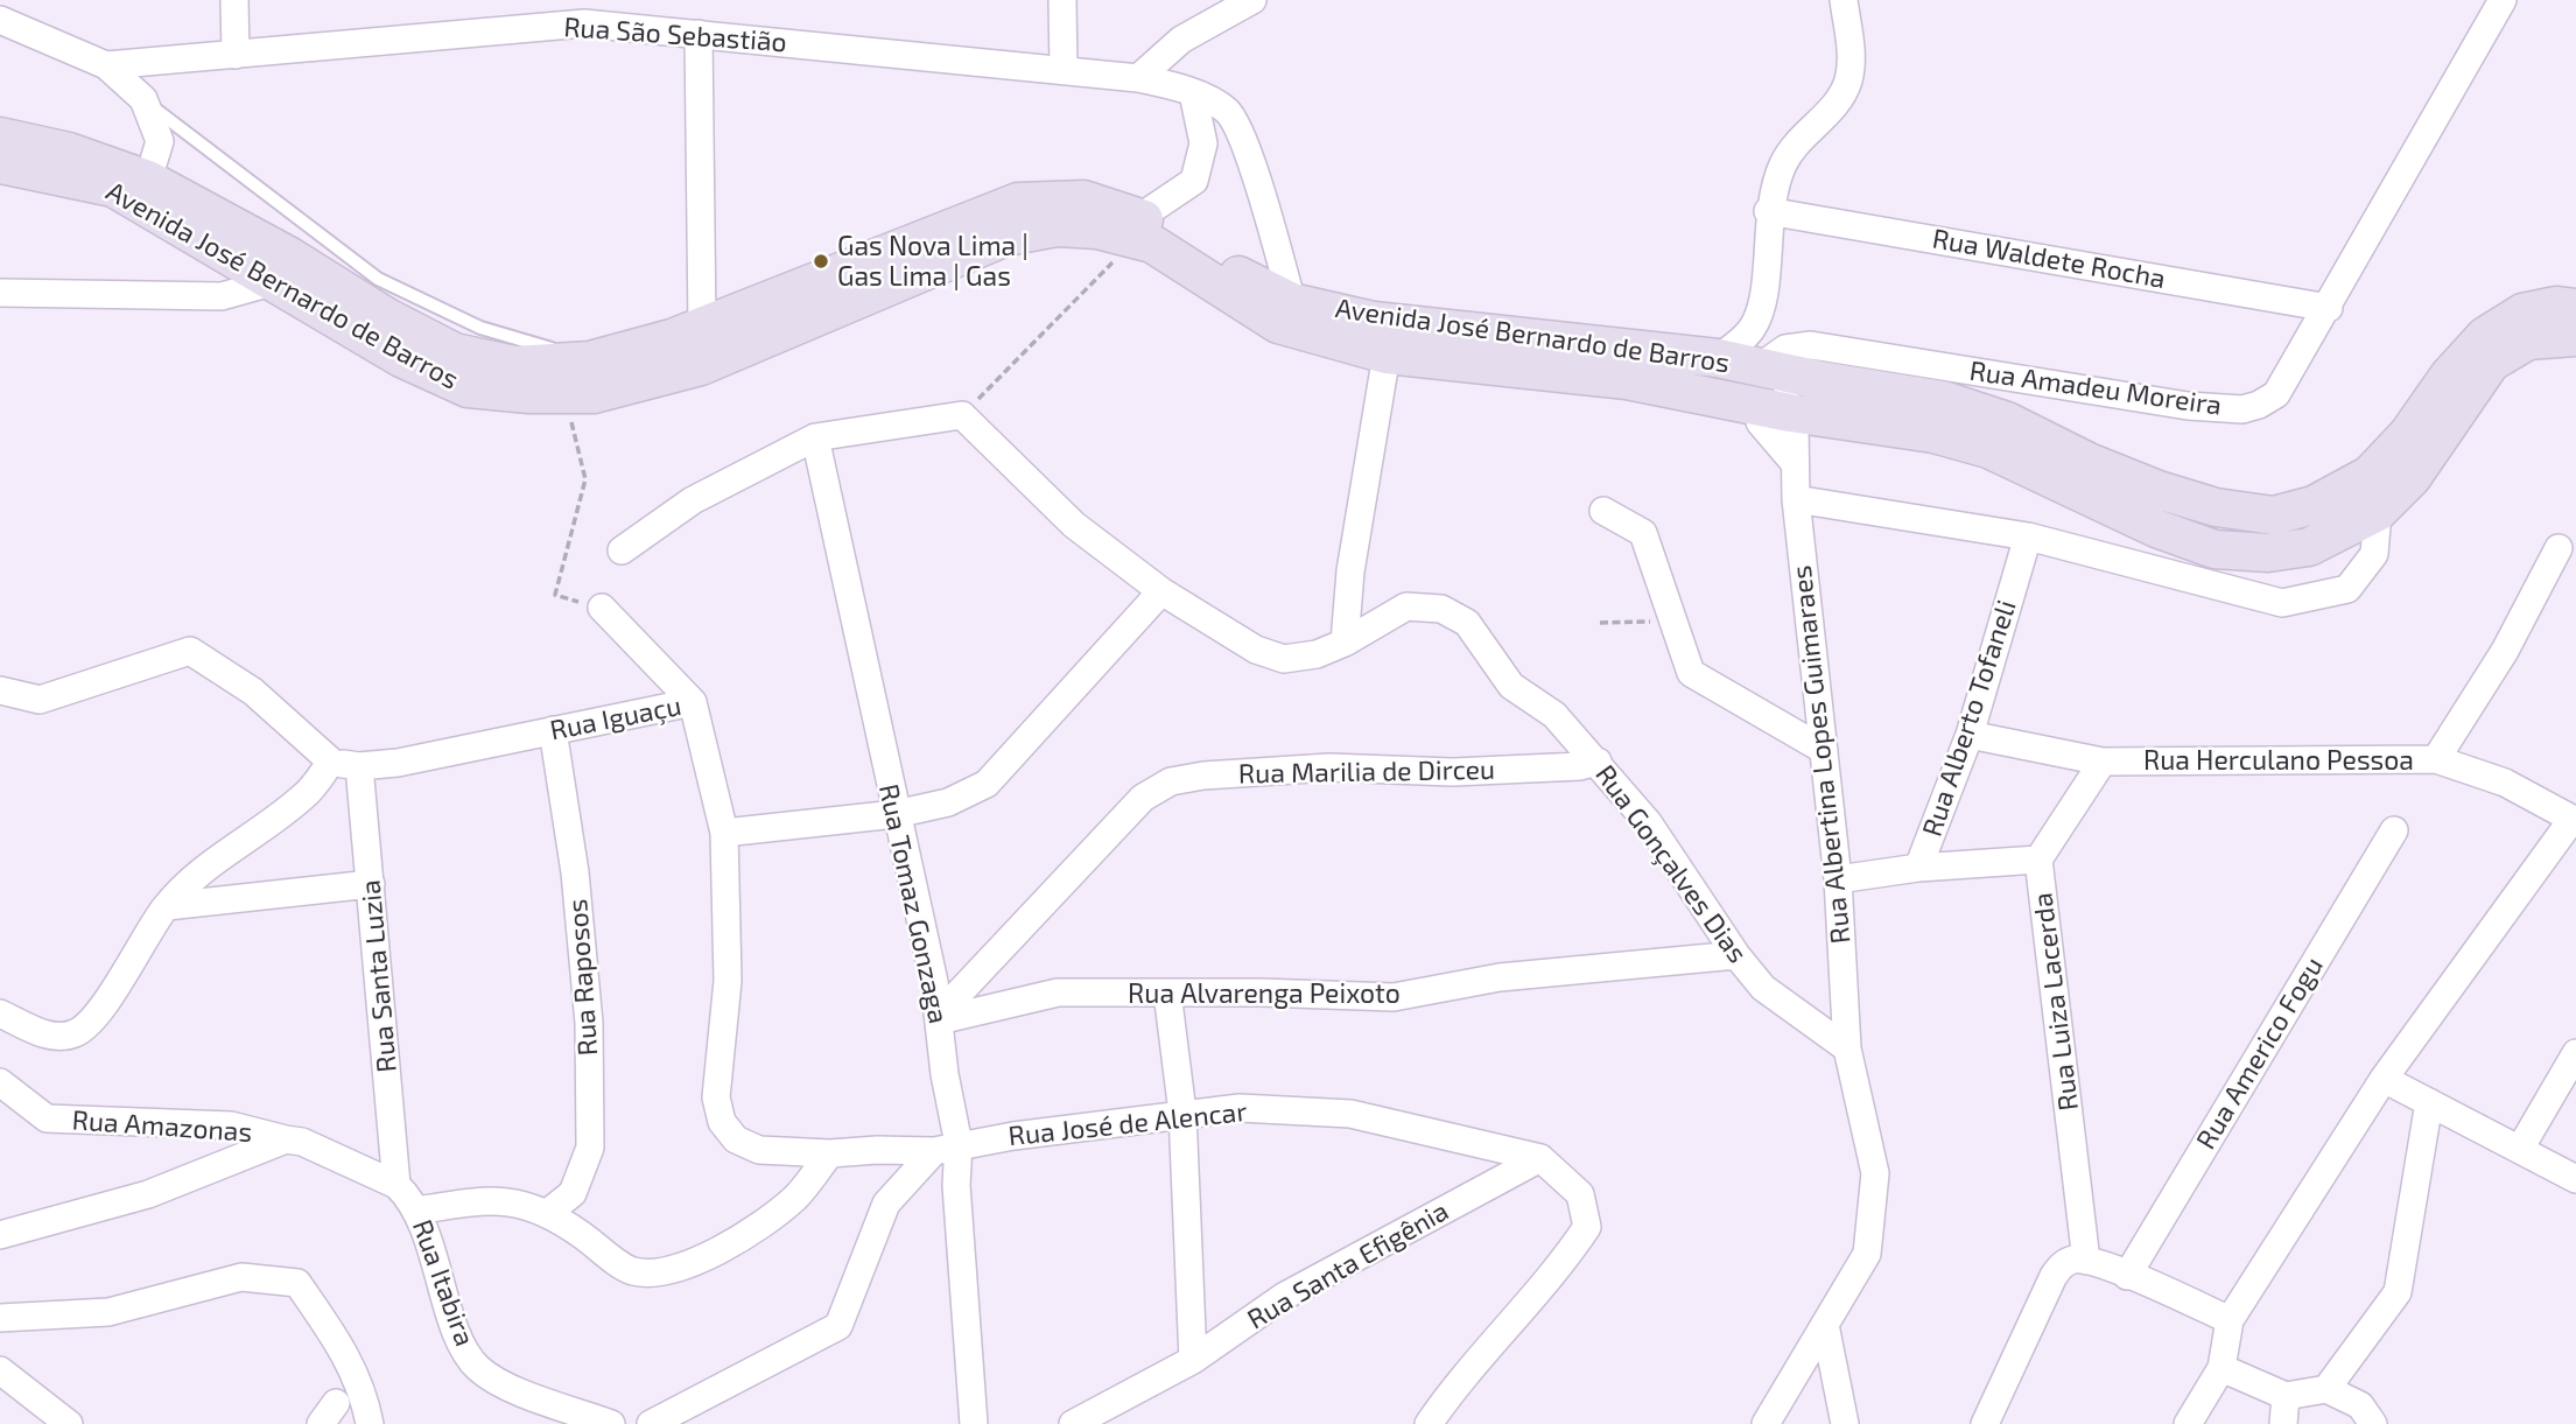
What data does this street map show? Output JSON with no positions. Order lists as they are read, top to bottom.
{
  "streets": {
    "main road": ["Avenida José Bernardo de Barros"],
    "street": [
      "Rua São Sebastião",
      "Rua Waldete Rocha",
      "Rua Amadeu Moreira",
      "Rua Iguaçu",
      "Rua Alberto Tofaneli",
      "Rua Albertina Lopes Guimaraes",
      "Rua Herculano Pessoa",
      "Rua Marilia de Dirceu",
      "Rua Gonçalves Dias",
      "Rua Tomaz Gonzaga",
      "Rua Santa Luzia",
      "Rua Raposos",
      "Rua Alvarenga Peixoto",
      "Rua Luiza Lacerda",
      "Rua Americo Fogu",
      "Rua José de Alencar",
      "Rua Amazonas",
      "Rua Santa Efigênia",
      "Rua Itabira"
    ]
  },
  "crossings": [
    ["Rua São Sebastião", "Avenida José Bernardo de Barros"],
    ["Rua Waldete Rocha", "Rua Amadeu Moreira"],
    ["Avenida José Bernardo de Barros", "Rua Amadeu Moreira"],
    ["Avenida José Bernardo de Barros", "Rua Albertina Lopes Guimaraes"],
    ["Rua Amadeu Moreira", "Rua Albertina Lopes Guimaraes"],
    ["Rua Iguaçu", "Rua Tomaz Gonzaga"],
    ["Rua Iguaçu", "Rua Santa Luzia"],
    ["Rua Iguaçu", "Rua Raposos"],
    ["Rua Iguaçu", "Rua José de Alencar"],
    ["Rua Alberto Tofaneli", "Rua Albertina Lopes Guimaraes"],
    ["Rua Alberto Tofaneli", "Rua Herculano Pessoa"],
    ["Rua Albertina Lopes Guimaraes", "Rua Gonçalves Dias"],
    ["Rua Herculano Pessoa", "Rua Luiza Lacerda"],
    ["Rua Marilia de Dirceu", "Rua Gonçalves Dias"],
    ["Rua Marilia de Dirceu", "Rua Tomaz Gonzaga"],
    ["Rua Marilia de Dirceu", "Rua Alvarenga Peixoto"],
    ["Rua Gonçalves Dias", "Rua Alvarenga Peixoto"],
    ["Rua Tomaz Gonzaga", "Rua Alvarenga Peixoto"],
    ["Rua Tomaz Gonzaga", "Rua José de Alencar"],
    ["Rua Santa Luzia", "Rua Itabira"],
    ["Rua José de Alencar", "Rua Santa Efigênia"],
    ["Rua Amazonas", "Rua Itabira"]
  ],
  "places": ["Gas Nova Lima | Gas Lima | Gas"]
}
